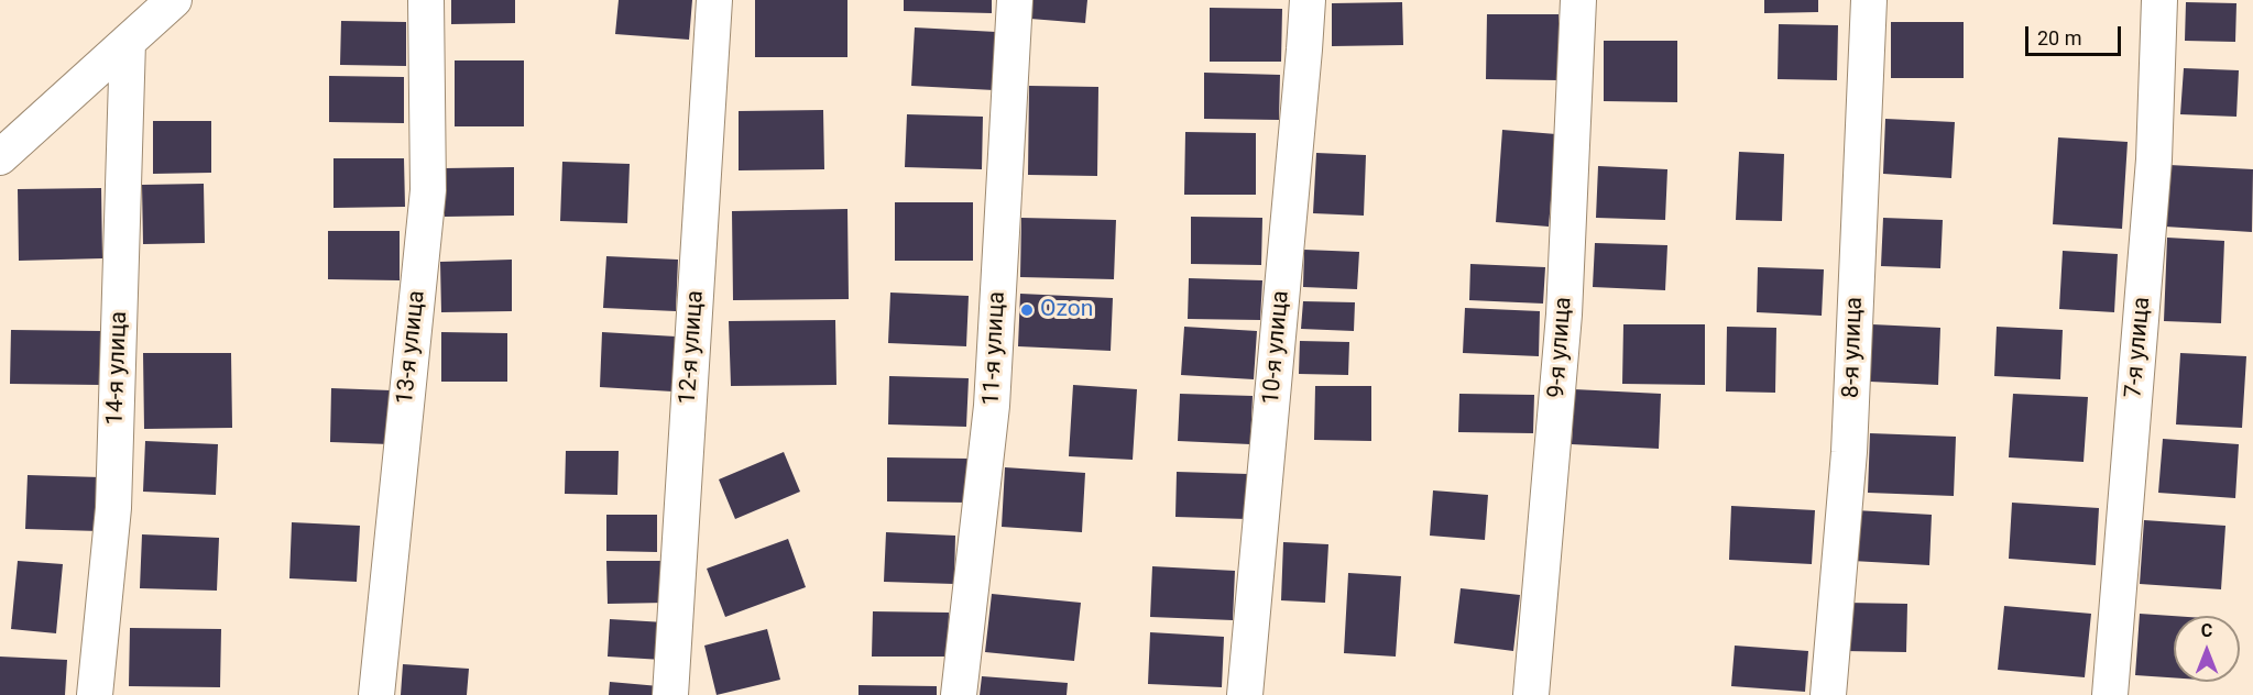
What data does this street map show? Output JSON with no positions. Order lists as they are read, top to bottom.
{
  "streets": {
    "street": [
      "13-я улица",
      "12-я улица",
      "10-я улица",
      "9-я улица",
      "8-я улица",
      "7-я улица",
      "11-я улица",
      "14-я улица"
    ]
  },
  "places": ["Ozon"],
  "scale_bar": "20 m",
  "north": "top"
}
